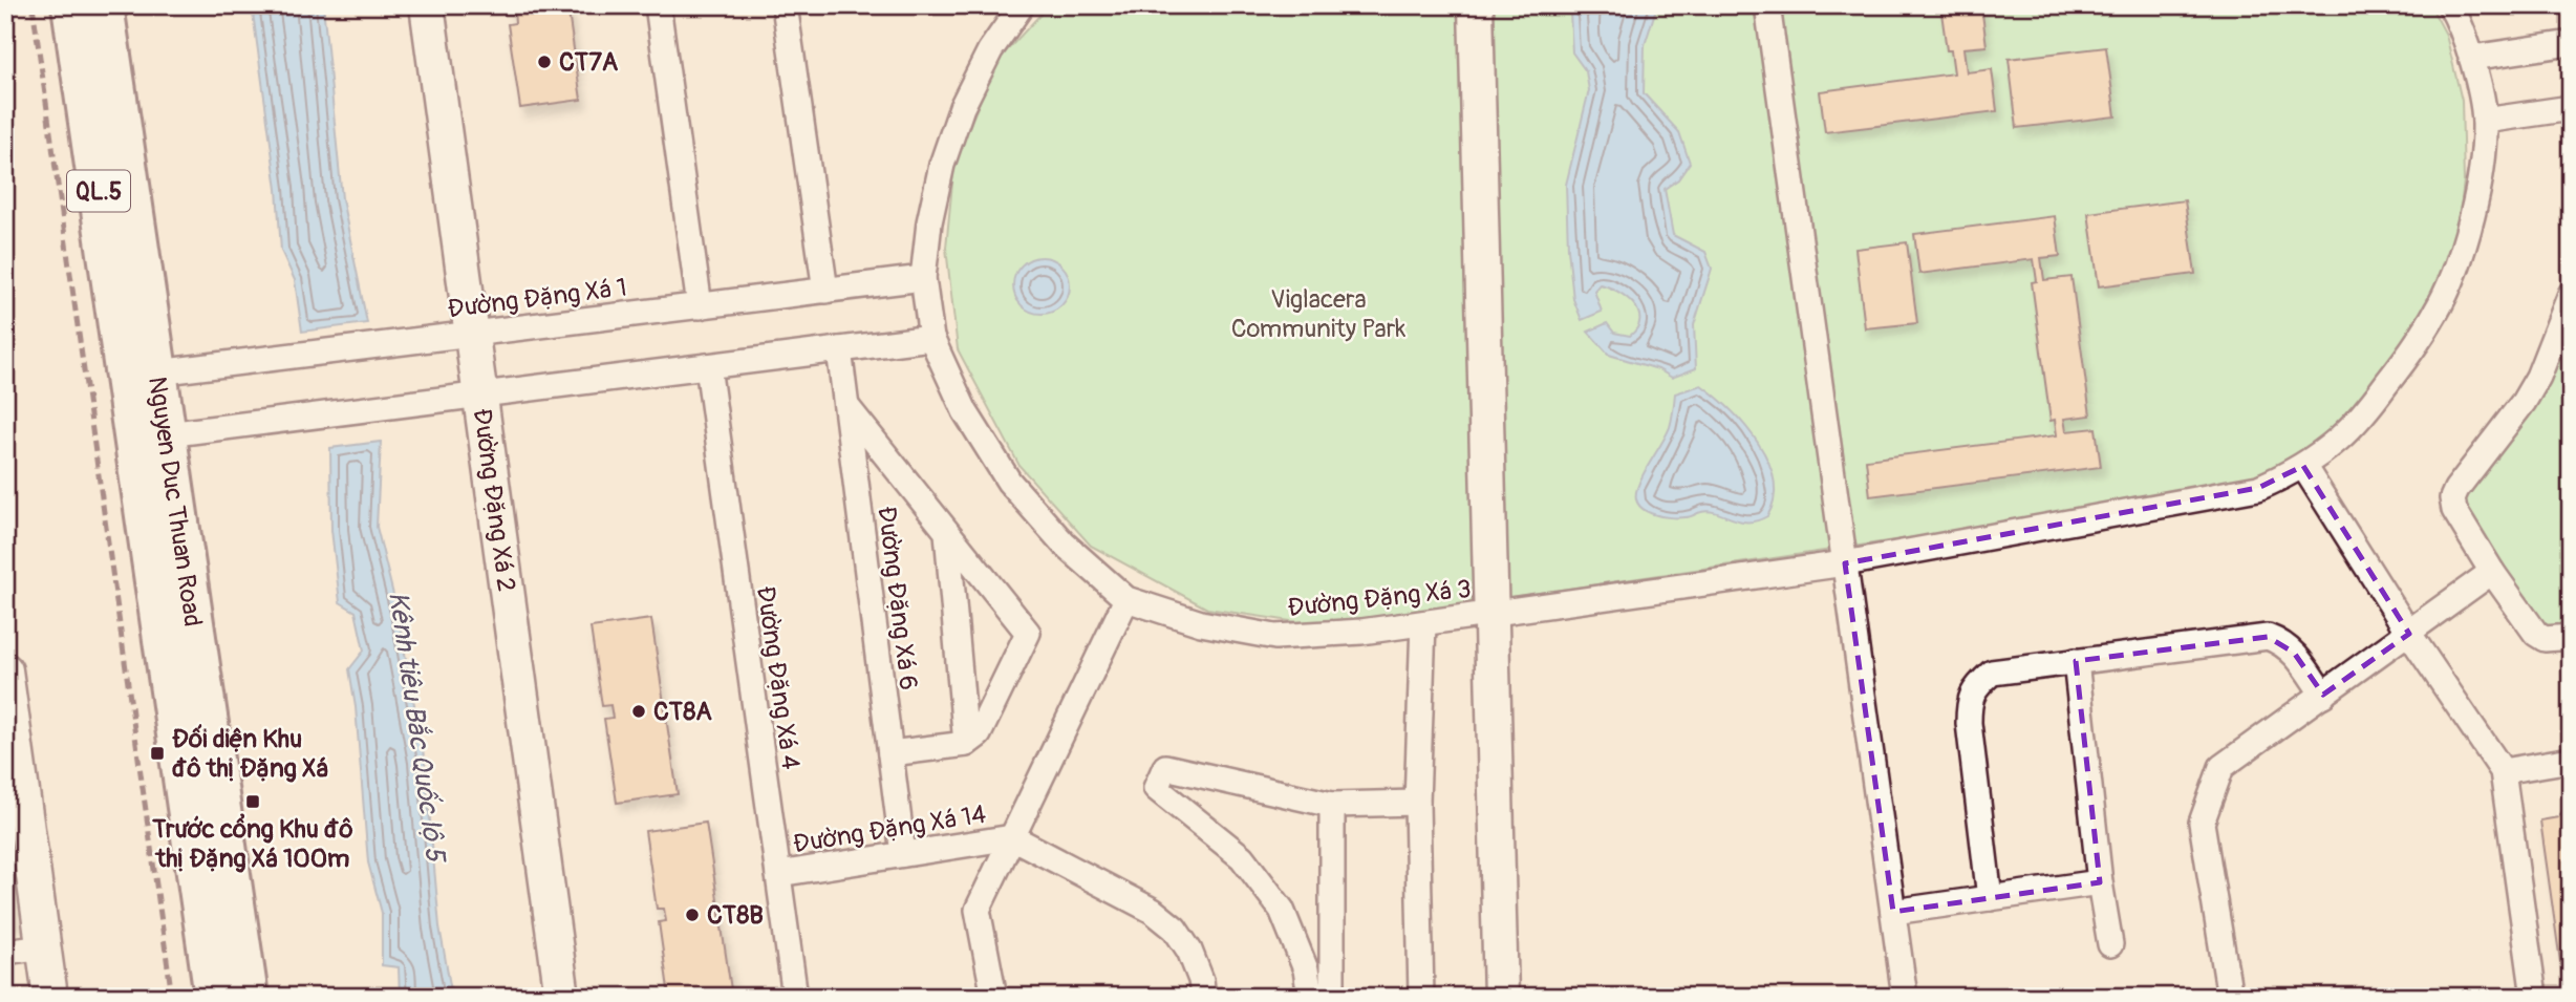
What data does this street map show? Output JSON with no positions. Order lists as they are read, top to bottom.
{
  "streets": {
    "highway": ["QL.5", "Nguyen Duc Thuan Road"],
    "street": [
      "Đường Đặng Xá 1",
      "Đường Đặng Xá 2",
      "Đường Đặng Xá 6",
      "Đường Đặng Xá 3",
      "Đường Đặng Xá 4",
      "Đường Đặng Xá 14"
    ]
  },
  "crossings": [
    ["Đường Đặng Xá 1", "Nguyen Duc Thuan Road"],
    ["Đường Đặng Xá 1", "Đường Đặng Xá 2"],
    ["Đường Đặng Xá 1", "Đường Đặng Xá 3"],
    ["Đường Đặng Xá 6", "Đường Đặng Xá 14"],
    ["Đường Đặng Xá 4", "Đường Đặng Xá 14"]
  ],
  "water": ["Kênh tiêu Bắc Quốc lộ 5"],
  "parks": ["Viglacera Community Park"],
  "places": {
    "other": ["CT7A", "CT8A", "CT8B"],
    "transit": ["Đối diện Khu đô thị Đặng Xá", "Trước cổng Khu đô thị Đặng Xá 100m"]
  }
}
